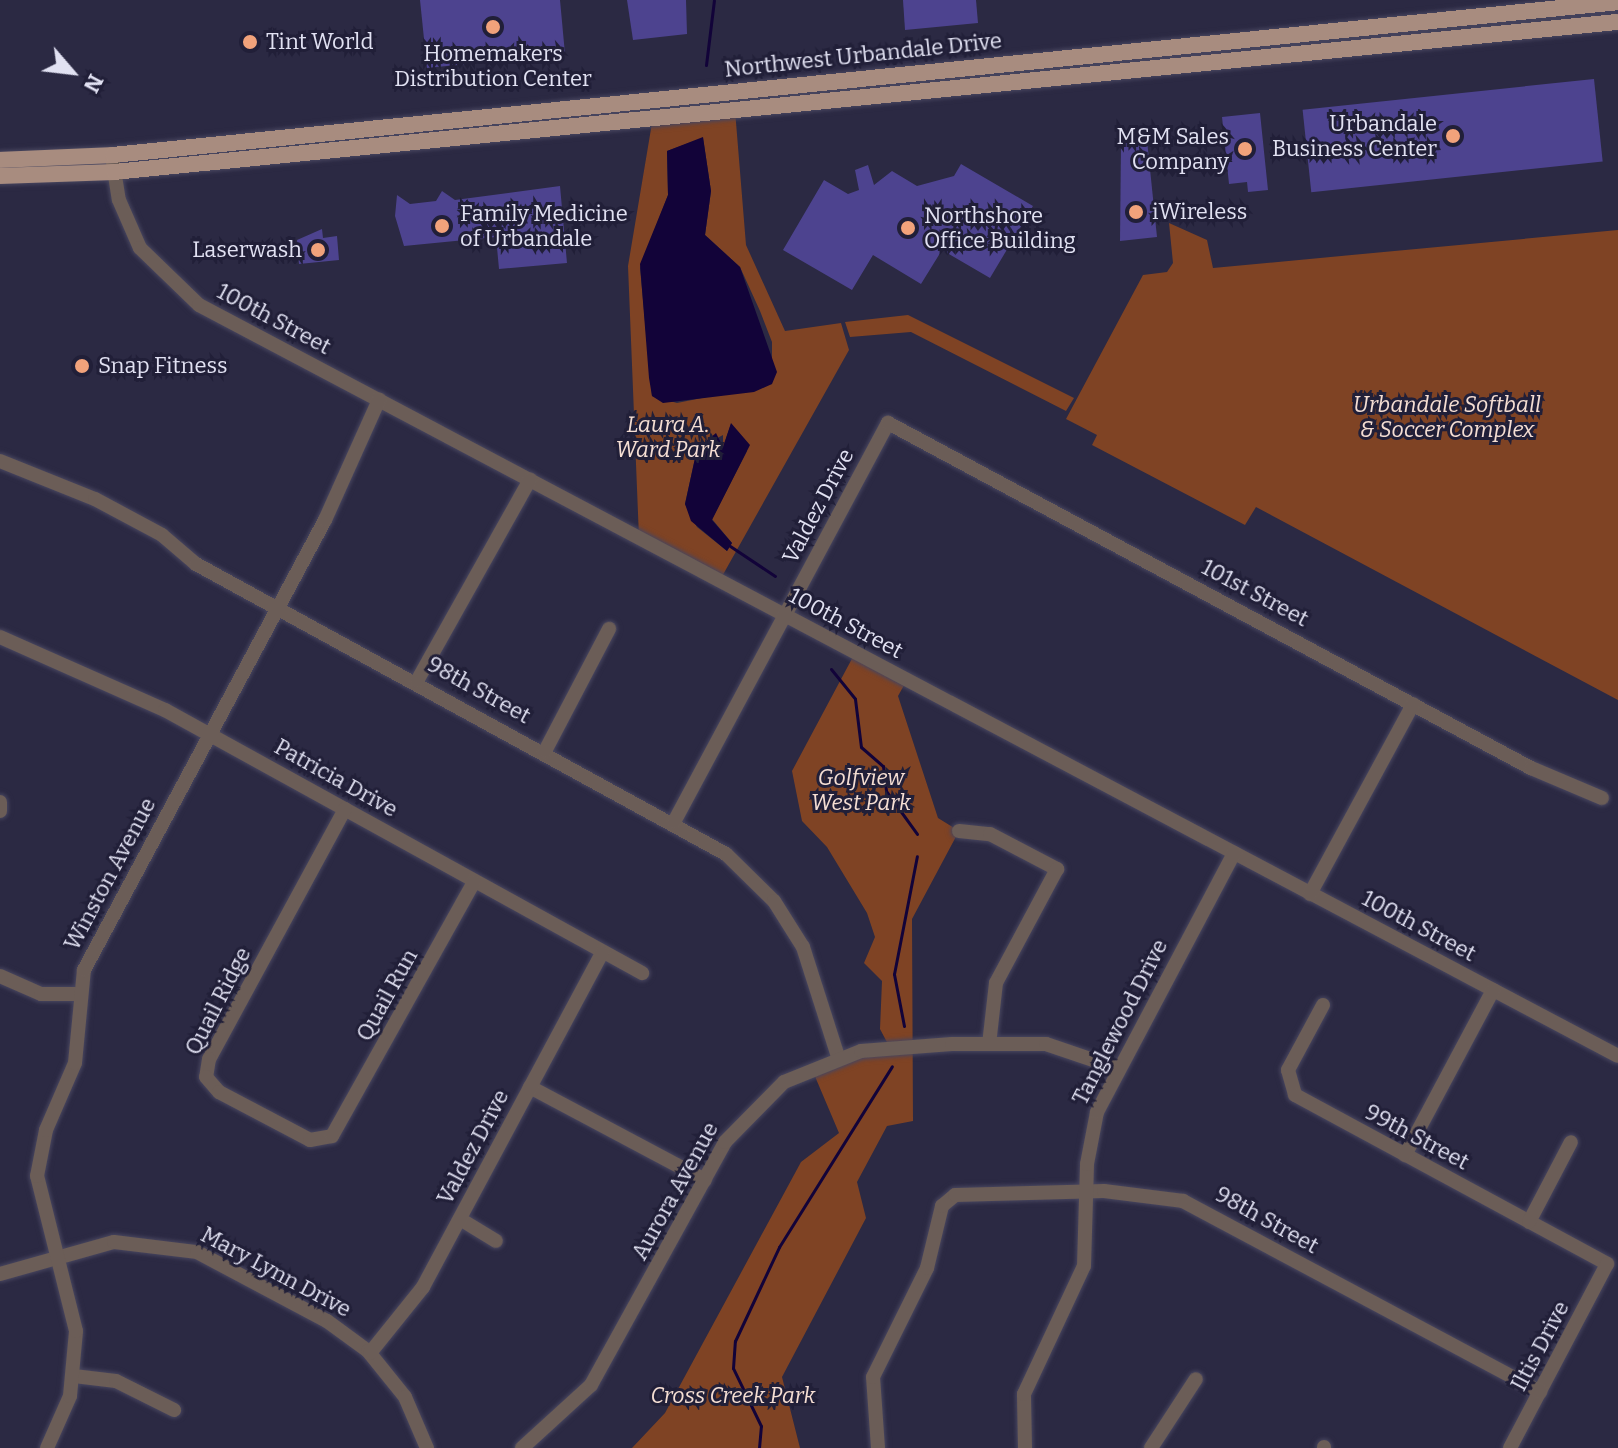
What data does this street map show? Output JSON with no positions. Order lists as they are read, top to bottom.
{
  "streets": {
    "main road": ["Northwest Urbandale Drive"],
    "street": [
      "100th Street",
      "Valdez Drive",
      "101st Street",
      "98th Street",
      "Patricia Drive",
      "Winston Avenue",
      "Quail Run",
      "Quail Ridge",
      "Tanglewood Drive",
      "99th Street",
      "Aurora Avenue",
      "Mary Lynn Drive",
      "Iltis Drive"
    ]
  },
  "crossings": [
    ["Northwest Urbandale Drive", "100th Street"],
    ["100th Street", "Valdez Drive"],
    ["100th Street", "Winston Avenue"],
    ["100th Street", "Tanglewood Drive"],
    ["Valdez Drive", "101st Street"],
    ["Valdez Drive", "98th Street"],
    ["Valdez Drive", "Patricia Drive"],
    ["Valdez Drive", "Mary Lynn Drive"],
    ["98th Street", "Winston Avenue"],
    ["98th Street", "Tanglewood Drive"],
    ["98th Street", "Aurora Avenue"],
    ["98th Street", "Iltis Drive"],
    ["Patricia Drive", "Winston Avenue"],
    ["Patricia Drive", "Quail Run"],
    ["Patricia Drive", "Quail Ridge"],
    ["Winston Avenue", "Mary Lynn Drive"],
    ["Quail Run", "Quail Ridge"],
    ["Tanglewood Drive", "Aurora Avenue"],
    ["99th Street", "Iltis Drive"]
  ],
  "parks": [
    "Urbandale Softball & Soccer Complex",
    "Laura A. Ward Park",
    "Golfview West Park",
    "Cross Creek Park"
  ],
  "places": [
    "Homemakers Distribution Center",
    "Tint World",
    "Urbandale Business Center",
    "M&M Sales Company",
    "iWireless",
    "Family Medicine of Urbandale",
    "Northshore Office Building",
    "Laserwash",
    "Snap Fitness"
  ],
  "north": "bottom right"
}
